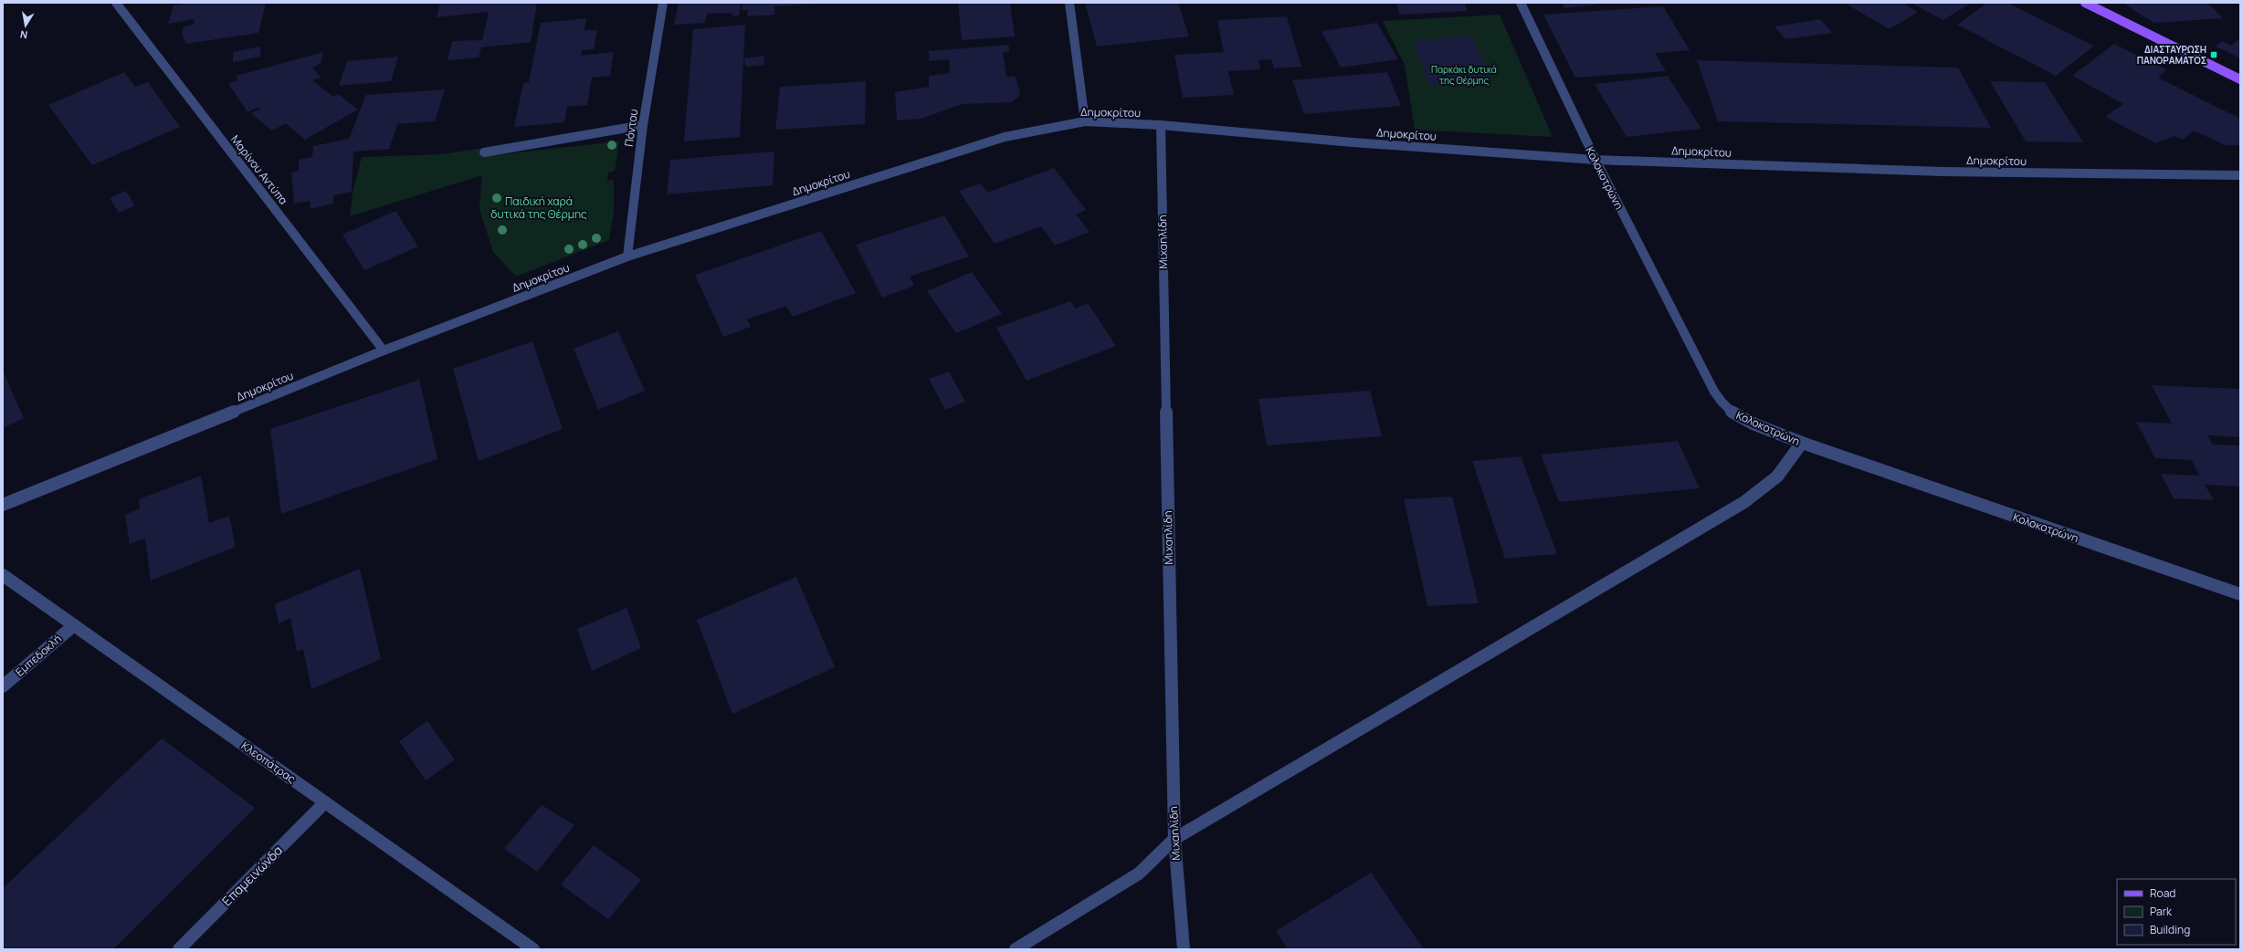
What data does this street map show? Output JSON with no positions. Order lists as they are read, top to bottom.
{
  "streets": {
    "street": [
      "Δημοκρίτου",
      "Πόντου",
      "Μαρίνου Αντύπα",
      "Κολοκοτρώνη",
      "Μιχαηλίδη",
      "Εμπεδοκλή",
      "Κλεοπάτρας",
      "Επαμεινώνδα"
    ]
  },
  "crossings": [
    ["Δημοκρίτου", "Πόντου"],
    ["Δημοκρίτου", "Μαρίνου Αντύπα"],
    ["Δημοκρίτου", "Κολοκοτρώνη"],
    ["Δημοκρίτου", "Μιχαηλίδη"],
    ["Εμπεδοκλή", "Κλεοπάτρας"],
    ["Κλεοπάτρας", "Επαμεινώνδα"]
  ],
  "parks": ["Παρκάκι δυτικά της Θέρμης", "Παιδική χαρά δυτικά της Θέρμης"],
  "places": {
    "transit": ["ΔΙΑΣΤΑΥΡΩΣΗ ΠΑΝΟΡΑΜΑΤΟΣ"]
  },
  "legend": ["Road", "Park", "Building"],
  "north": "bottom"
}
